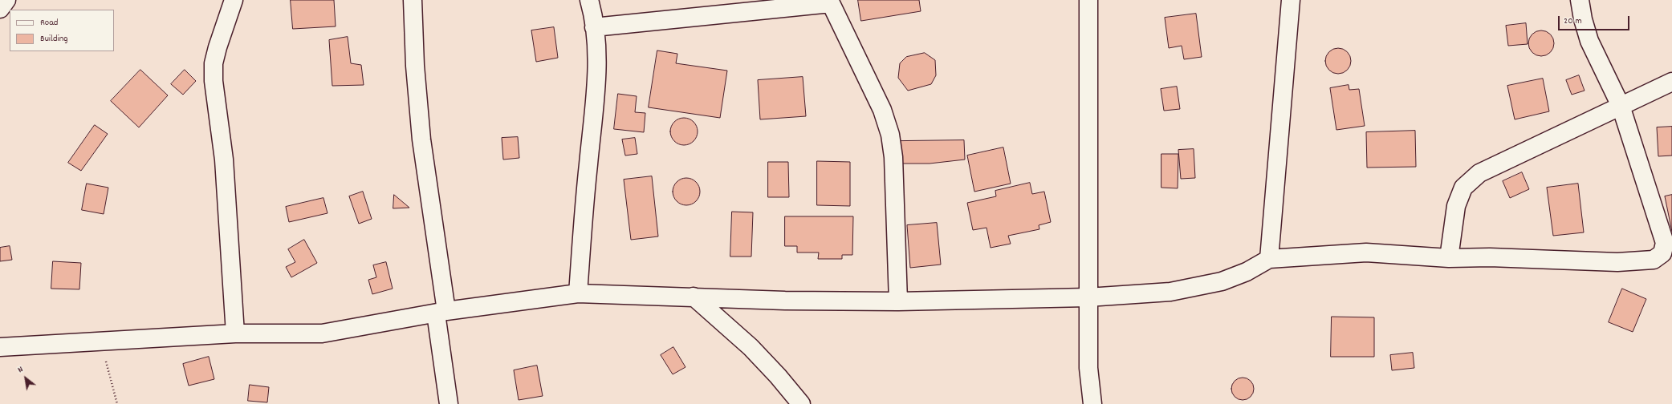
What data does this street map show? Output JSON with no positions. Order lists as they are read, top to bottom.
{
  "legend": ["Road", "Building"],
  "scale_bar": "20 m",
  "north": "top left"
}
